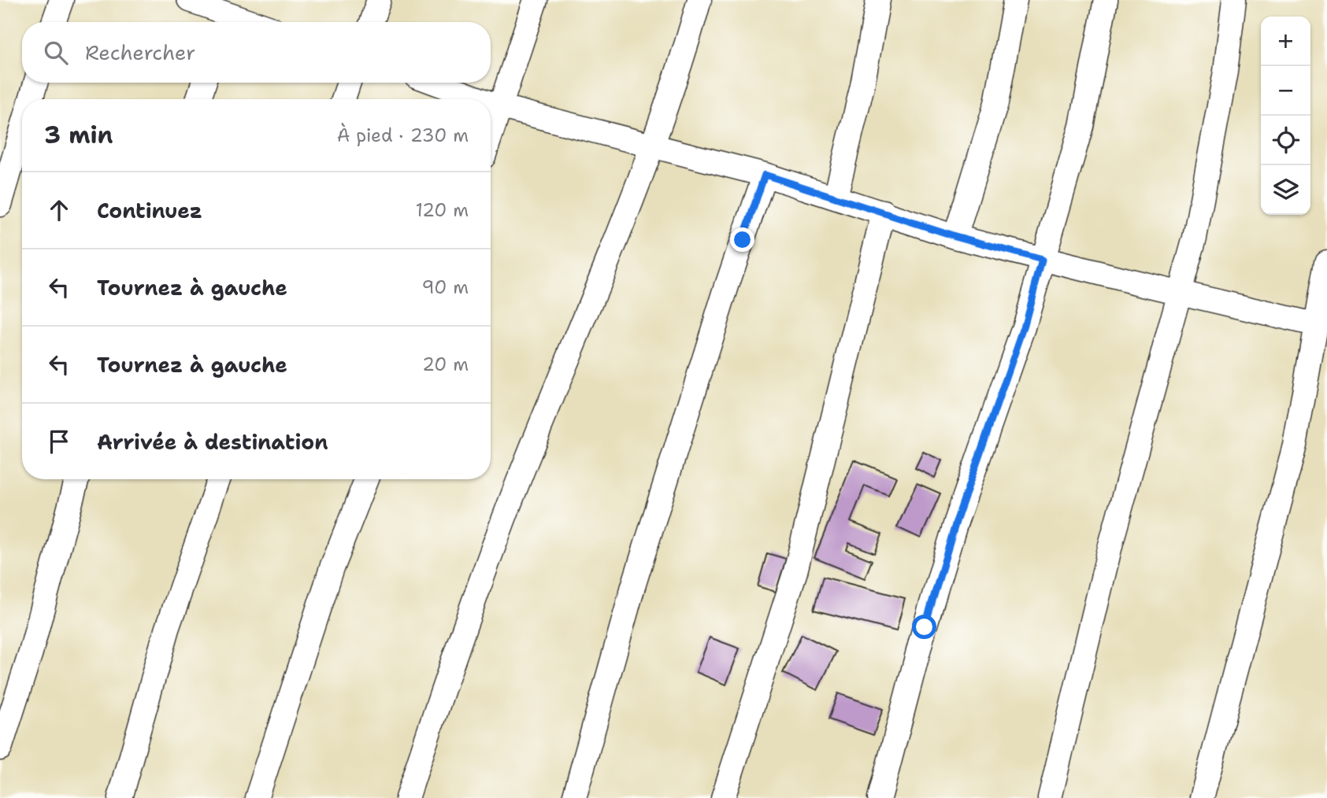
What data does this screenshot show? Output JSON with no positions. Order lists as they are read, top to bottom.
{
  "page": {
    "map_buttons": ["+", "−"],
    "search": "Rechercher",
    "heading": ["3 min", "À pied · 230 m"],
    "list": [
      ["Continuez", "120 m"],
      ["Tournez à gauche", "90 m"],
      ["Tournez à gauche", "20 m"],
      "Arrivée à destination"
    ]
  }
}
